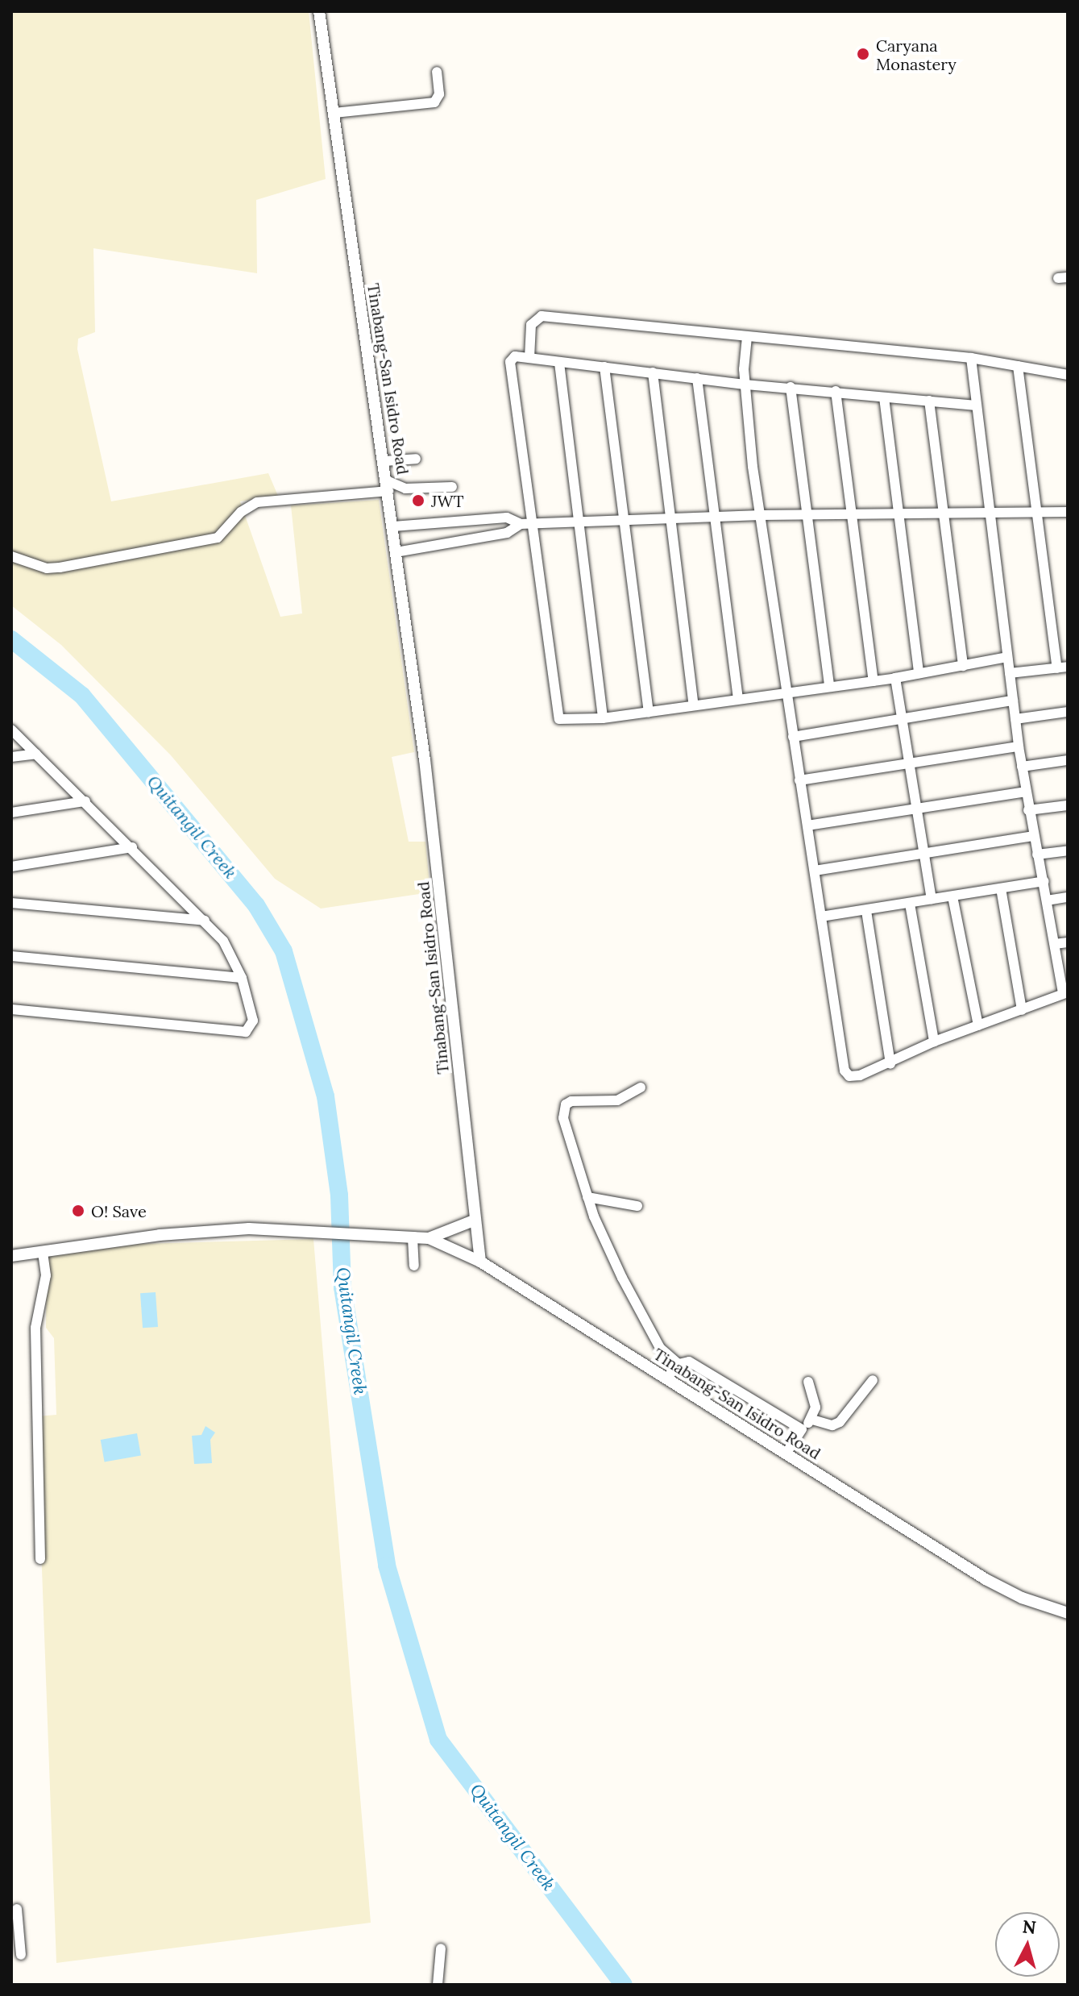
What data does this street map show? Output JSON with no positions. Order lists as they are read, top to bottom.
{
  "streets": {
    "street": ["Tinabang-San Isidro Road"]
  },
  "water": ["Quitangil Creek"],
  "places": ["Caryana Monastery", "JWT", "O! Save"],
  "north": "top"
}
